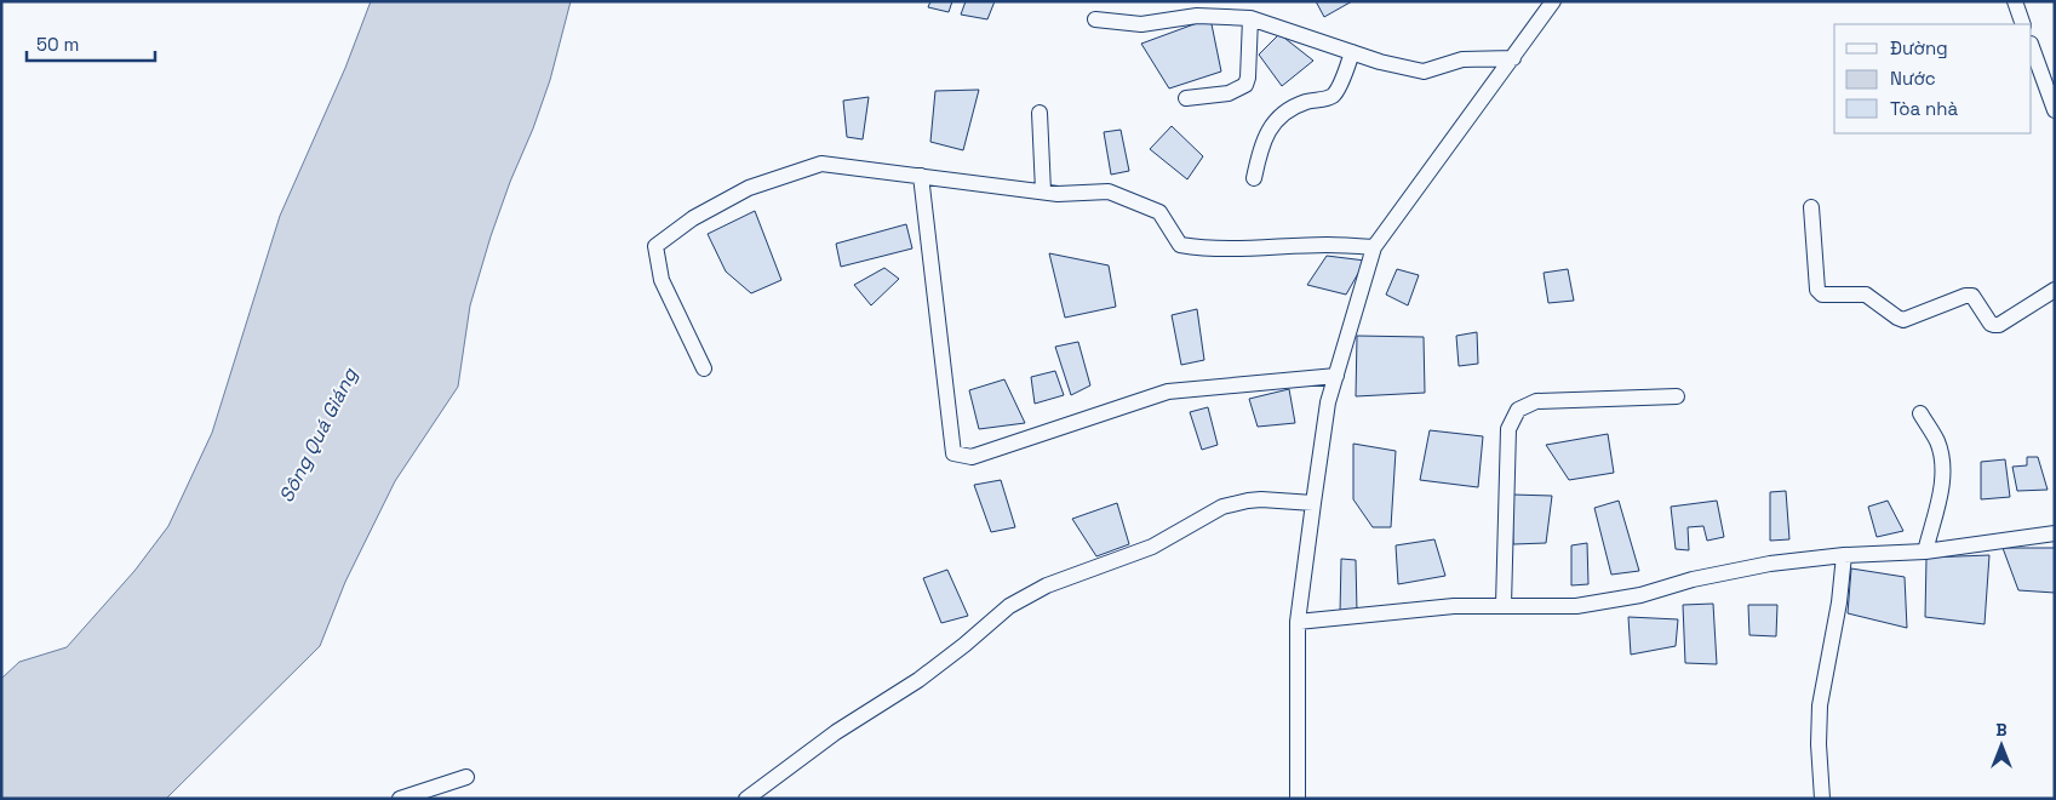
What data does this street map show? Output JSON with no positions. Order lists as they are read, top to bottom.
{
  "water": ["Sông Quá Giáng"],
  "legend": ["Đường", "Nước", "Tòa nhà"],
  "scale_bar": "50 m",
  "north": "top"
}
